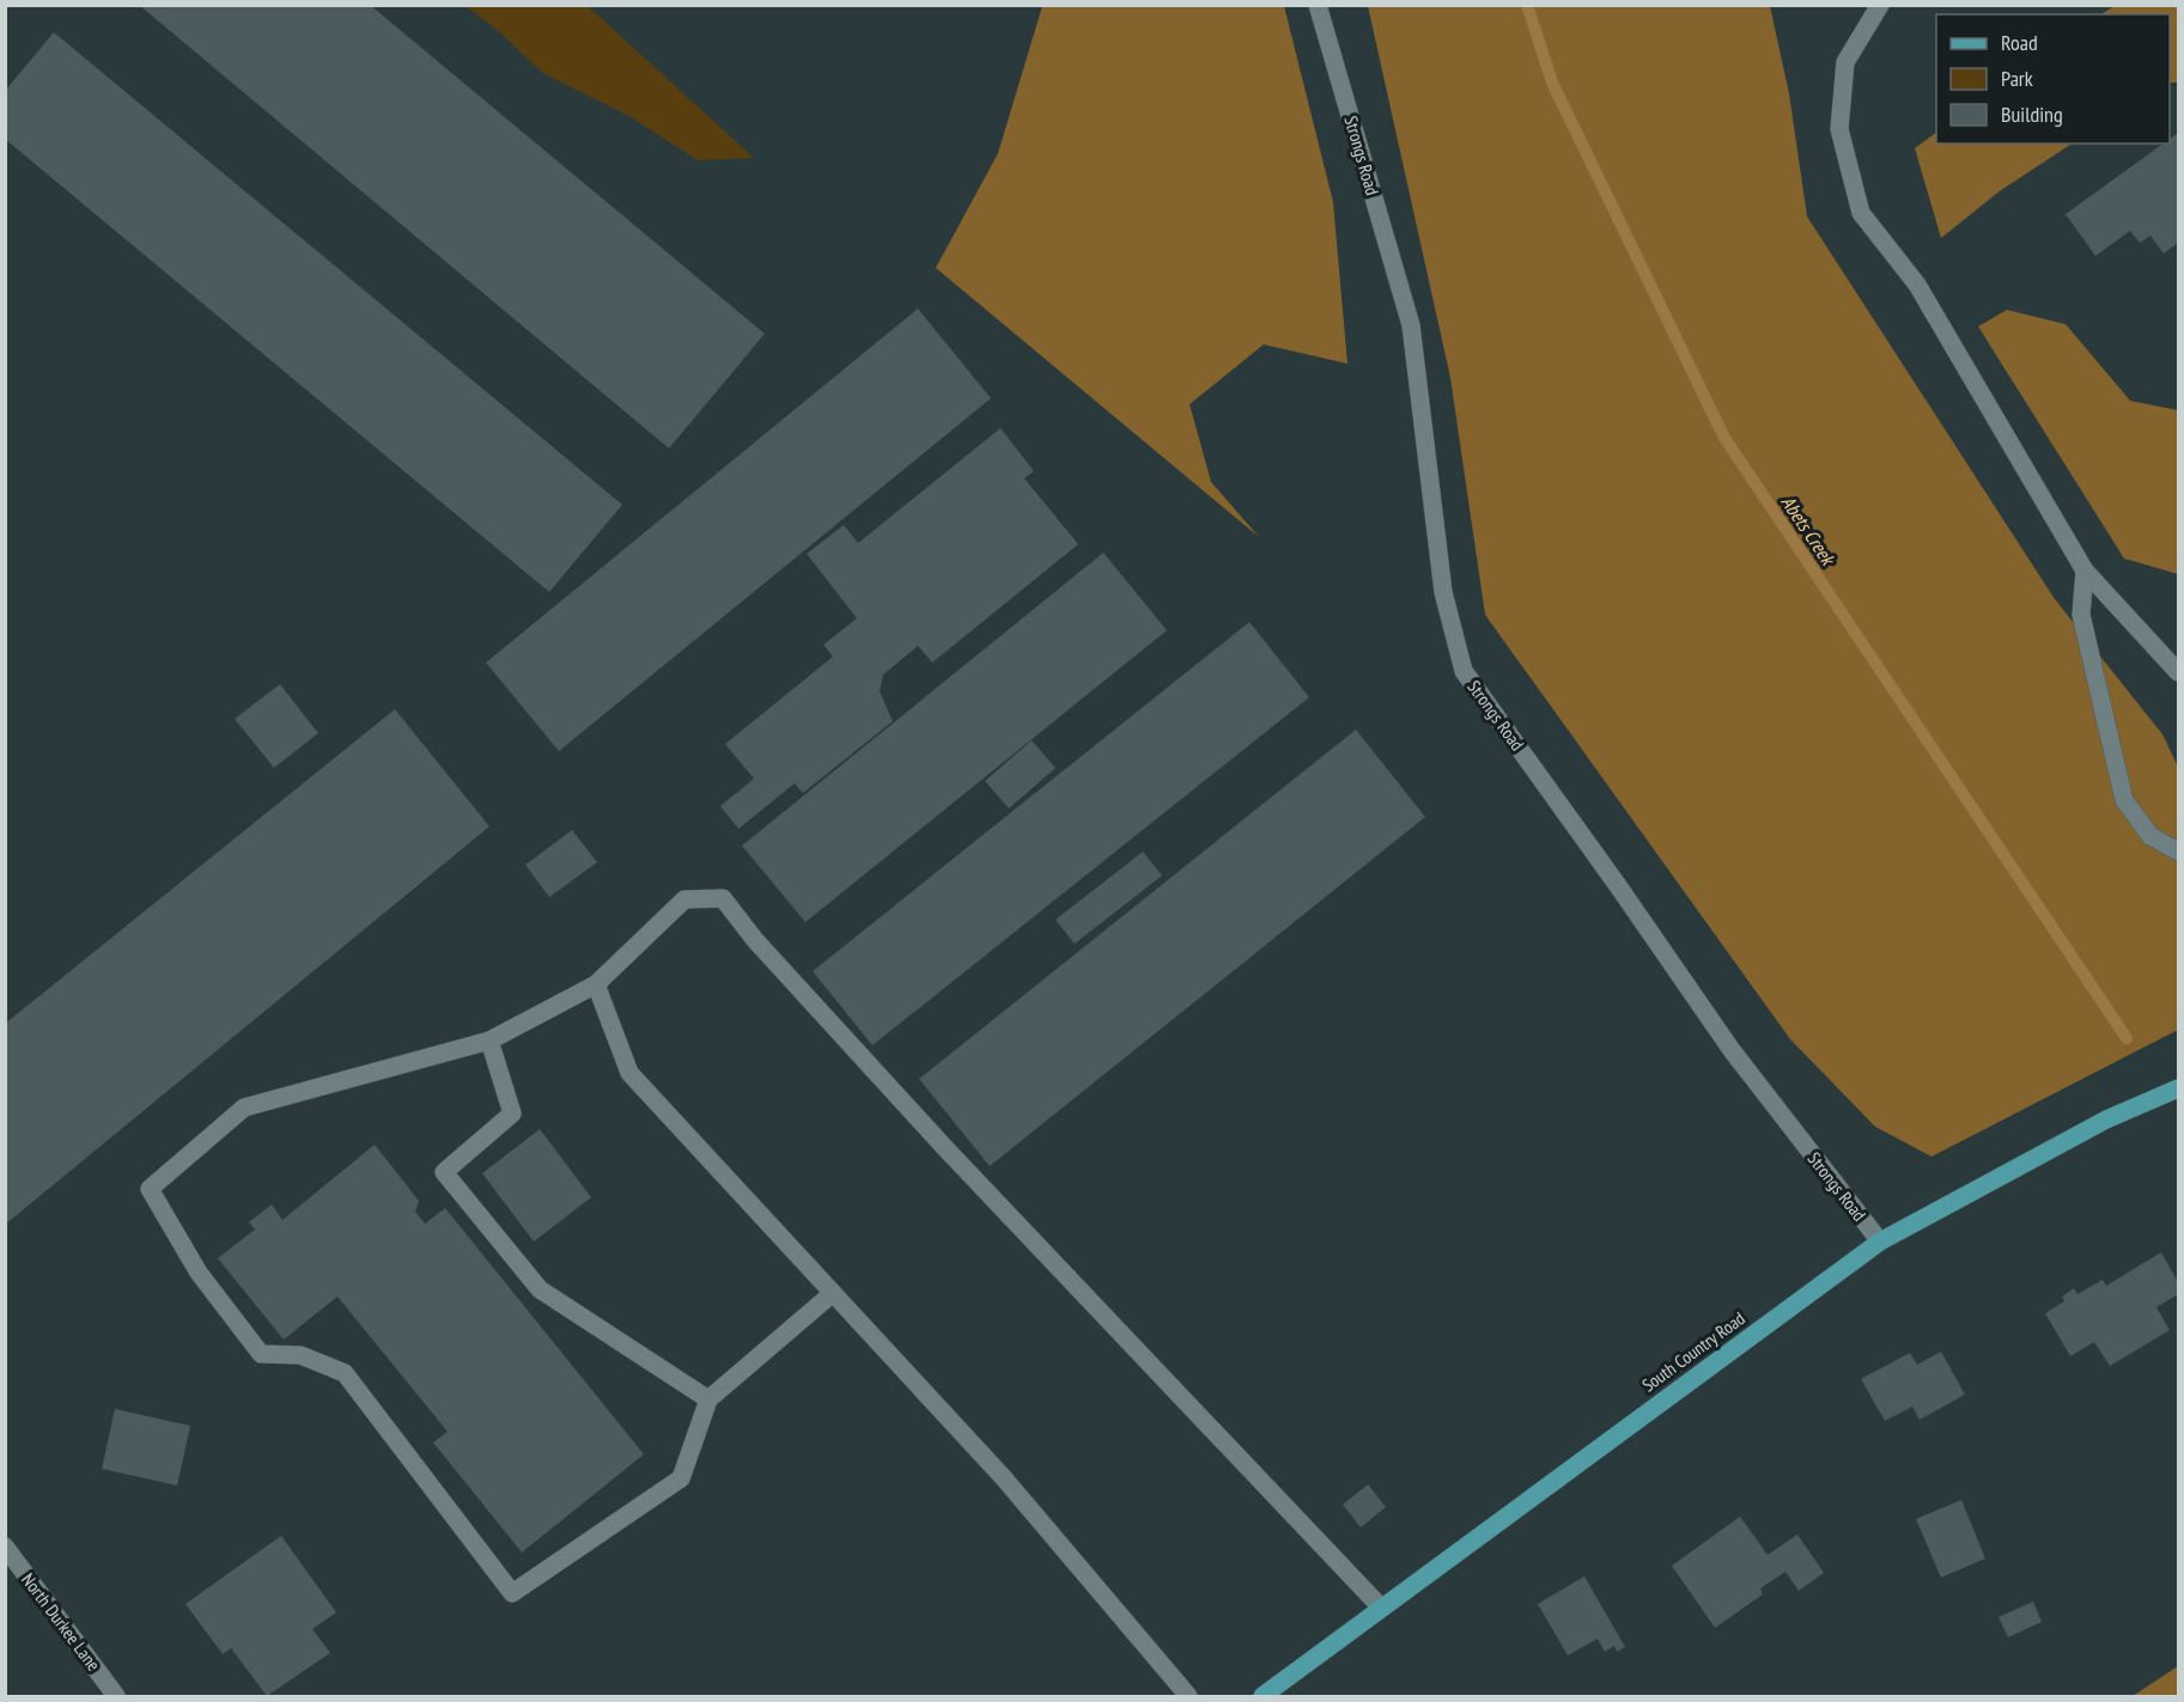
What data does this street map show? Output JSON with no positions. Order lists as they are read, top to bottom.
{
  "streets": {
    "main road": ["South Country Road"],
    "street": ["Strongs Road", "North Durkee Lane"]
  },
  "crossings": [
    ["Strongs Road", "South Country Road"]
  ],
  "water": ["Abets Creek"],
  "legend": ["Road", "Park", "Building"]
}
